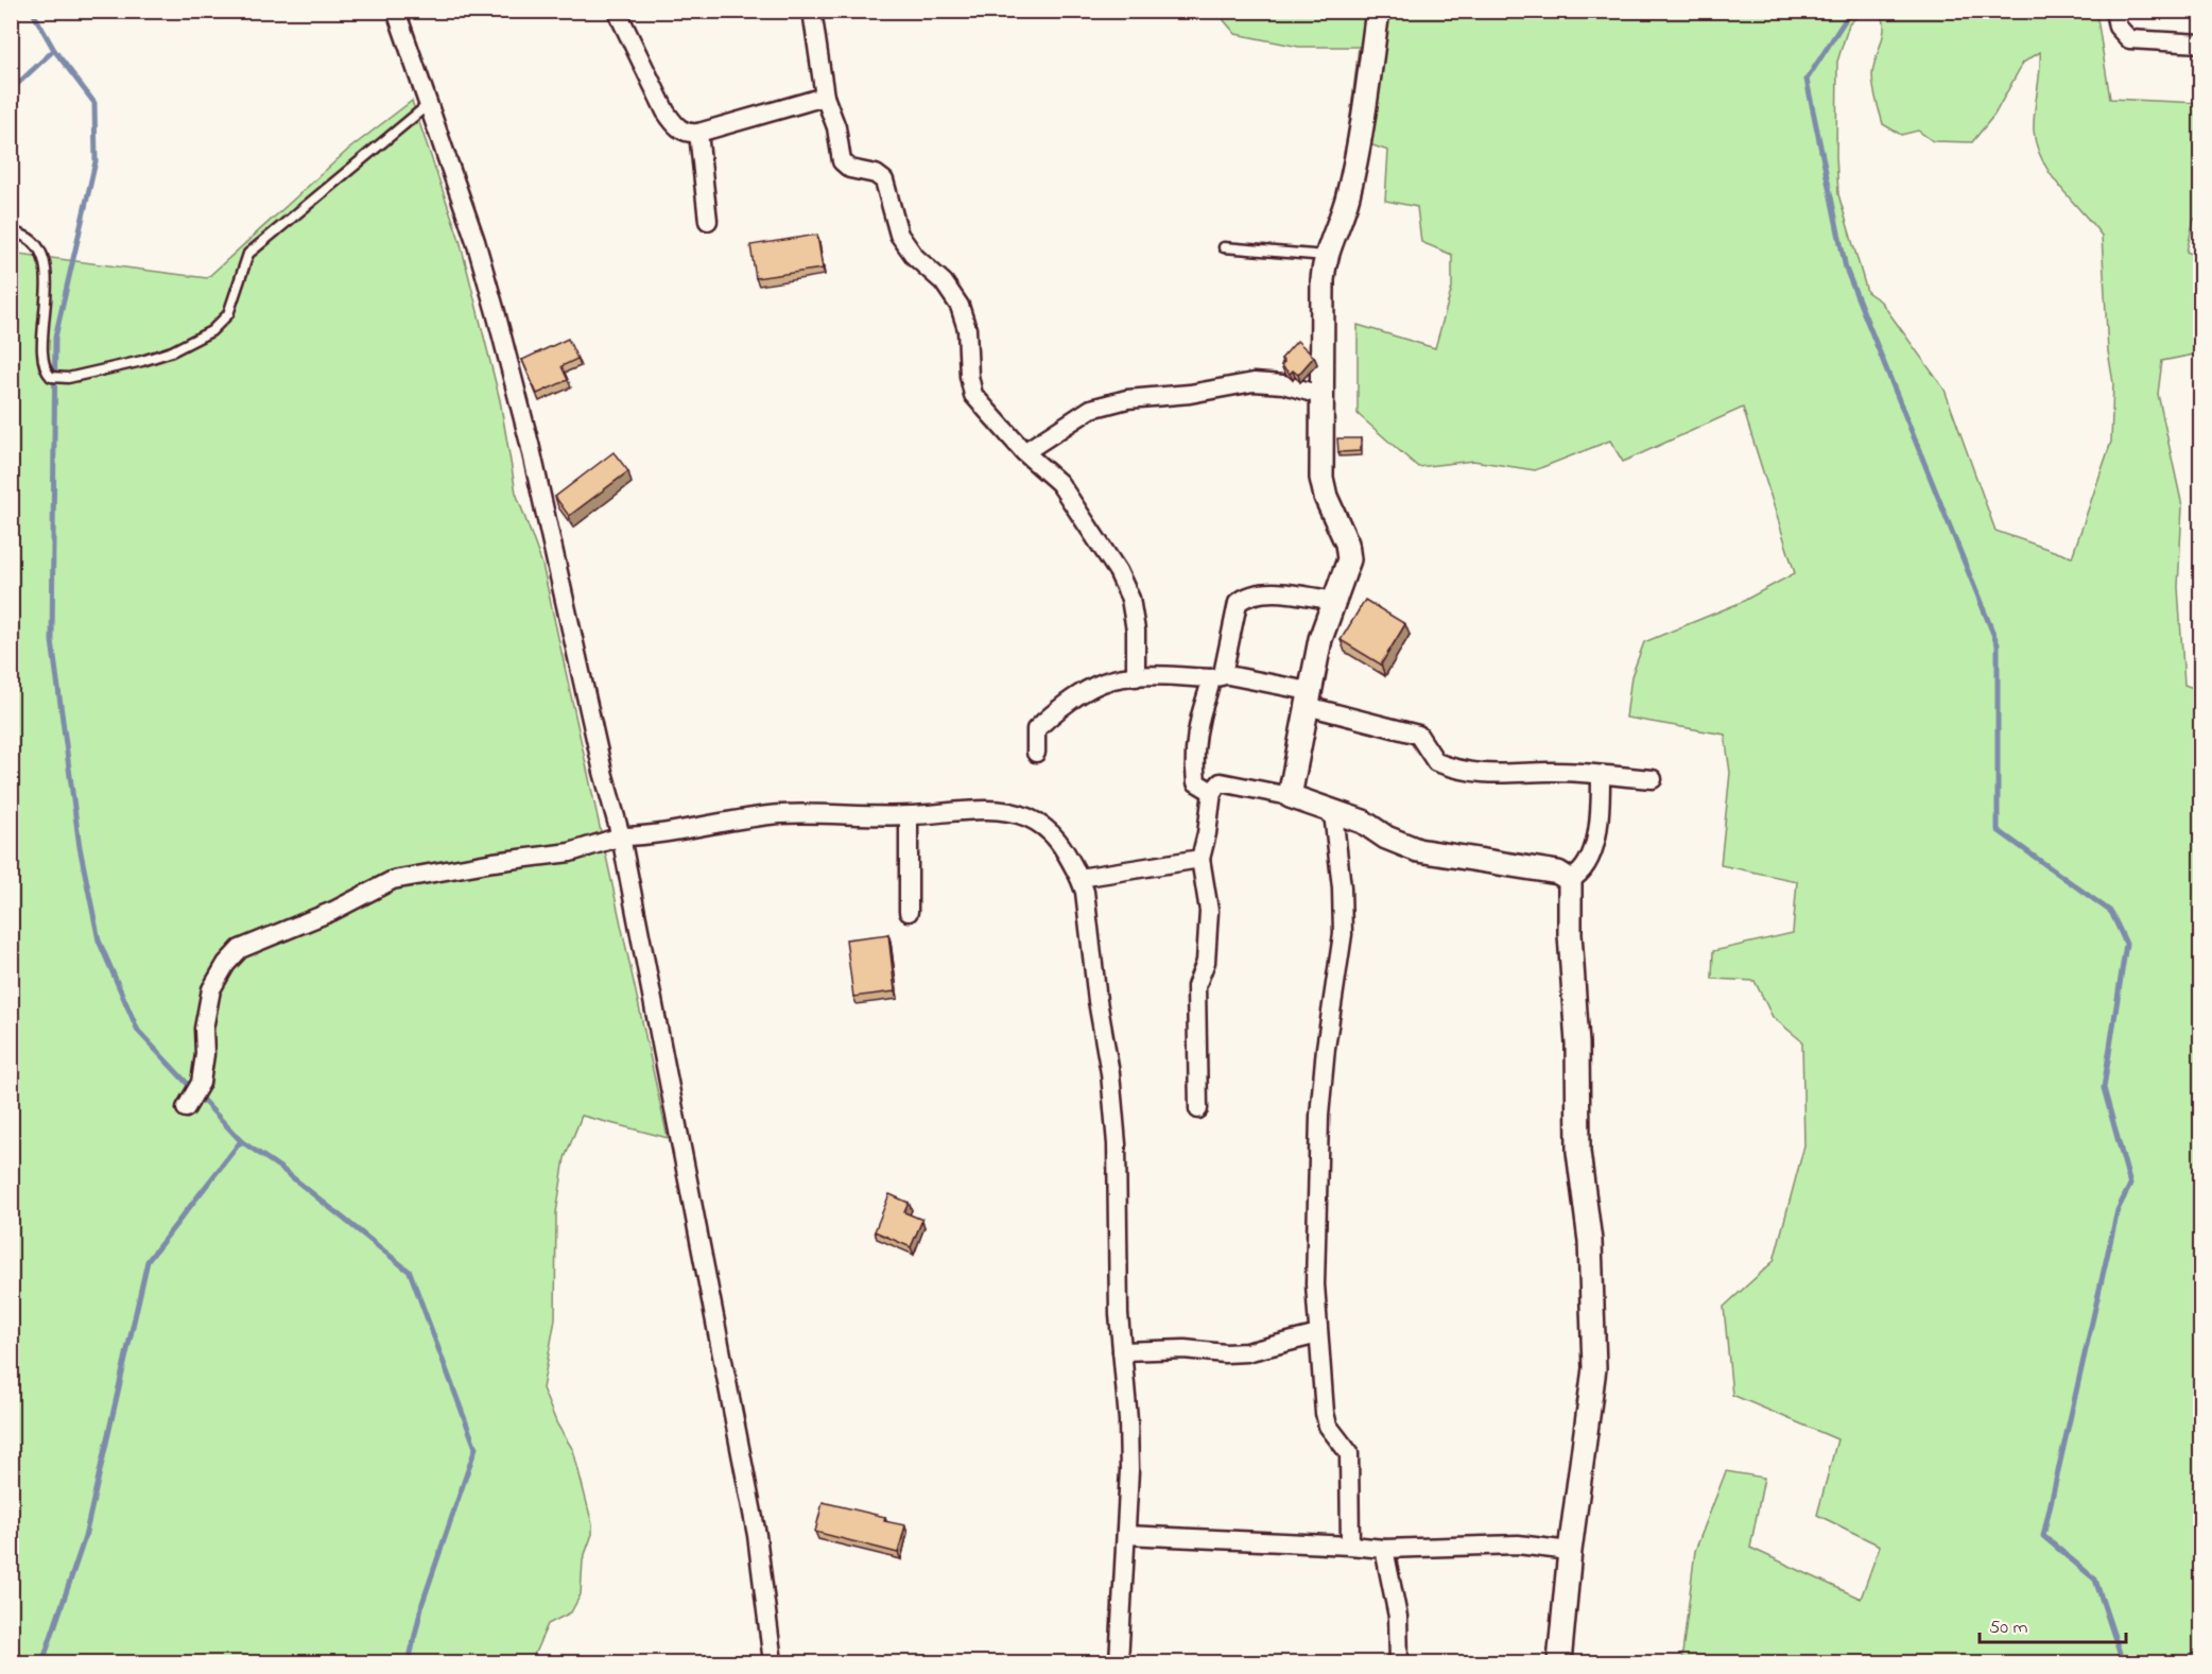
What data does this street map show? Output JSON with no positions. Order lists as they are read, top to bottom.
{
  "scale_bar": "50 m"
}
